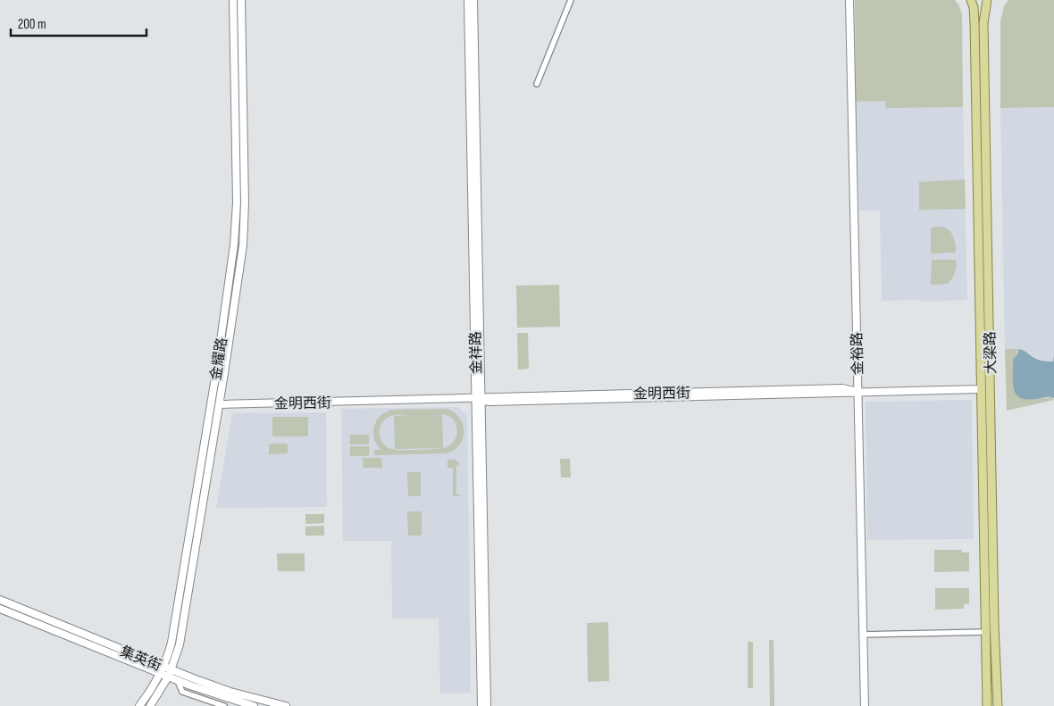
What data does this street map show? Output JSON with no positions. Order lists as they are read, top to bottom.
{
  "streets": {
    "main road": ["大梁路"],
    "street": [
      "金祥路",
      "金裕路",
      "金耀路",
      "金明西街",
      "集英街"
    ]
  },
  "crossings": [
    ["金祥路", "金明西街"],
    ["大梁路", "金明西街"],
    ["金裕路", "金明西街"],
    ["金耀路", "金明西街"],
    ["金耀路", "集英街"]
  ],
  "scale_bar": "200 m"
}
